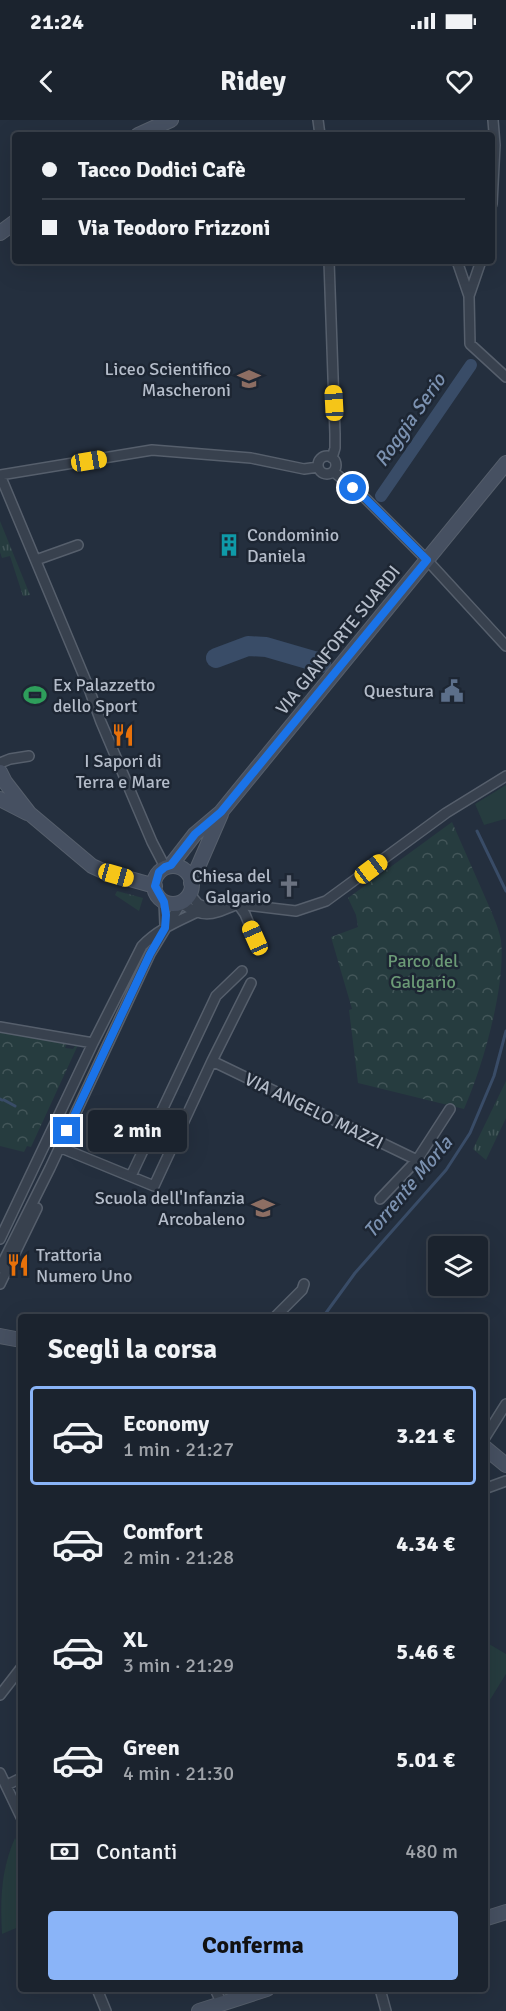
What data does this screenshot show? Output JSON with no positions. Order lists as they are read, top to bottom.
{
  "streets": {
    "street": ["VIA GIANFORTE SUARDI", "VIA ANGELO MAZZI"]
  },
  "water": ["Roggia Serio", "Torrente Morla"],
  "parks": ["Parco del Galgario"],
  "places": {
    "school or university": ["Liceo Scientifico Mascheroni", "Scuola dell'Infanzia Arcobaleno"],
    "building": ["Condominio Daniela"],
    "public building": ["Questura"],
    "sports": ["Ex Palazzetto dello Sport"],
    "restaurant": ["I Sapori di Terra e Mare", "Trattoria Numero Uno"],
    "church": ["Chiesa del Galgario"]
  },
  "page": {
    "status": "21:24",
    "header": "Ridey",
    "banner": ["Tacco Dodici Cafè", "Via Teodoro Frizzoni"],
    "bubble": "2 min",
    "heading": "Scegli la corsa",
    "list": [
      {
        "name": "Economy",
        "note": "1 min · 21:27",
        "value": "3.21 €"
      },
      {
        "name": "Comfort",
        "note": "2 min · 21:28",
        "value": "4.34 €"
      },
      {
        "name": "XL",
        "note": "3 min · 21:29",
        "value": "5.46 €"
      },
      {
        "name": "Green",
        "note": "4 min · 21:30",
        "value": "5.01 €"
      }
    ],
    "pay": ["Contanti", "480 m"],
    "buttons": "Conferma"
  }
}
